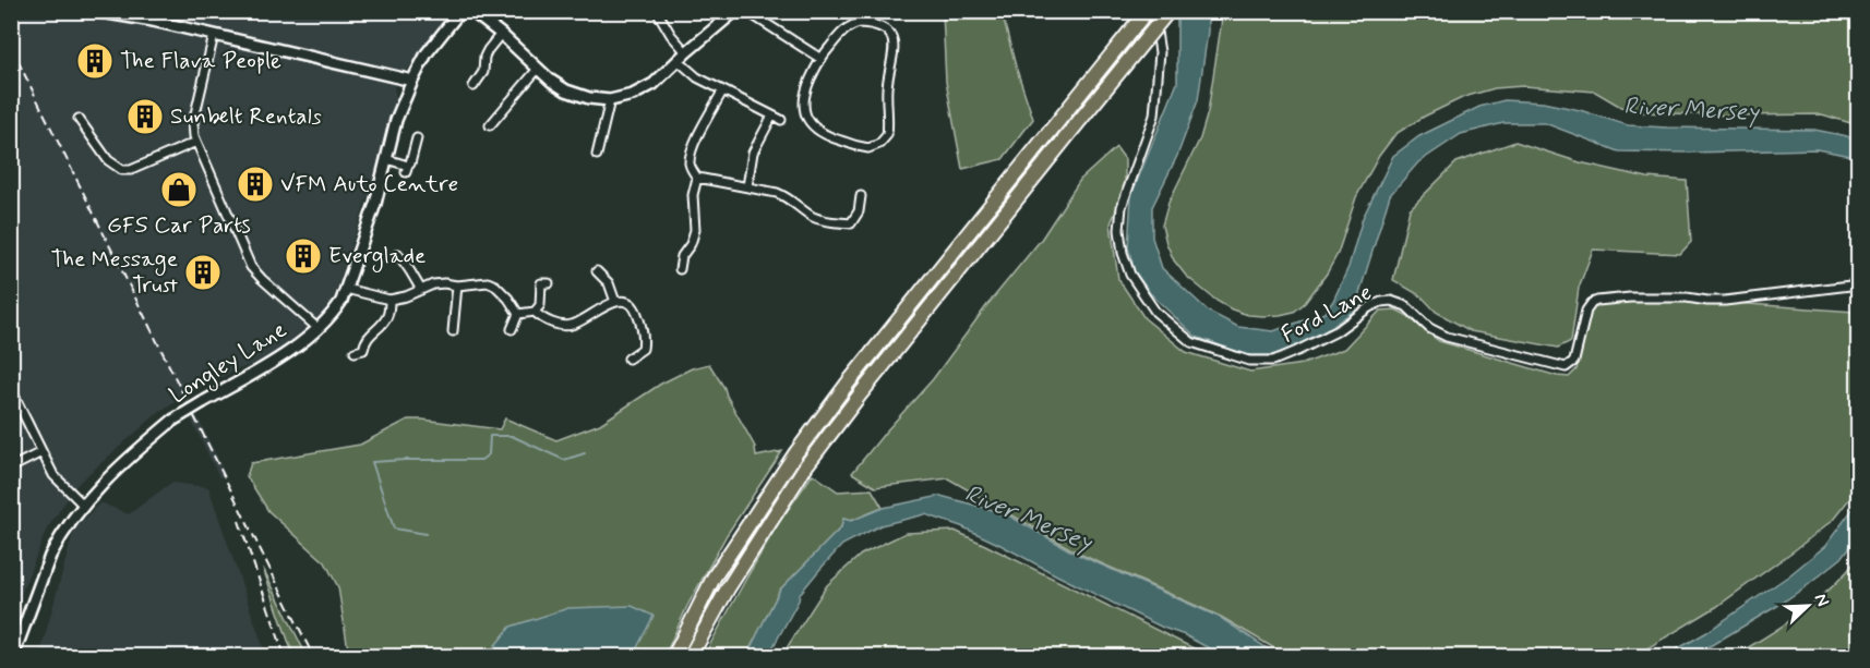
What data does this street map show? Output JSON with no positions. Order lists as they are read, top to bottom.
{
  "streets": {
    "main road": ["Longley Lane"],
    "street": ["Ford Lane"]
  },
  "water": ["River Mersey"],
  "places": {
    "building": [
      "The Flava People",
      "Sunbelt Rentals",
      "VFM Auto Centre",
      "Everglade",
      "The Message Trust"
    ],
    "shop": ["GFS Car Parts"]
  },
  "north": "top right"
}
